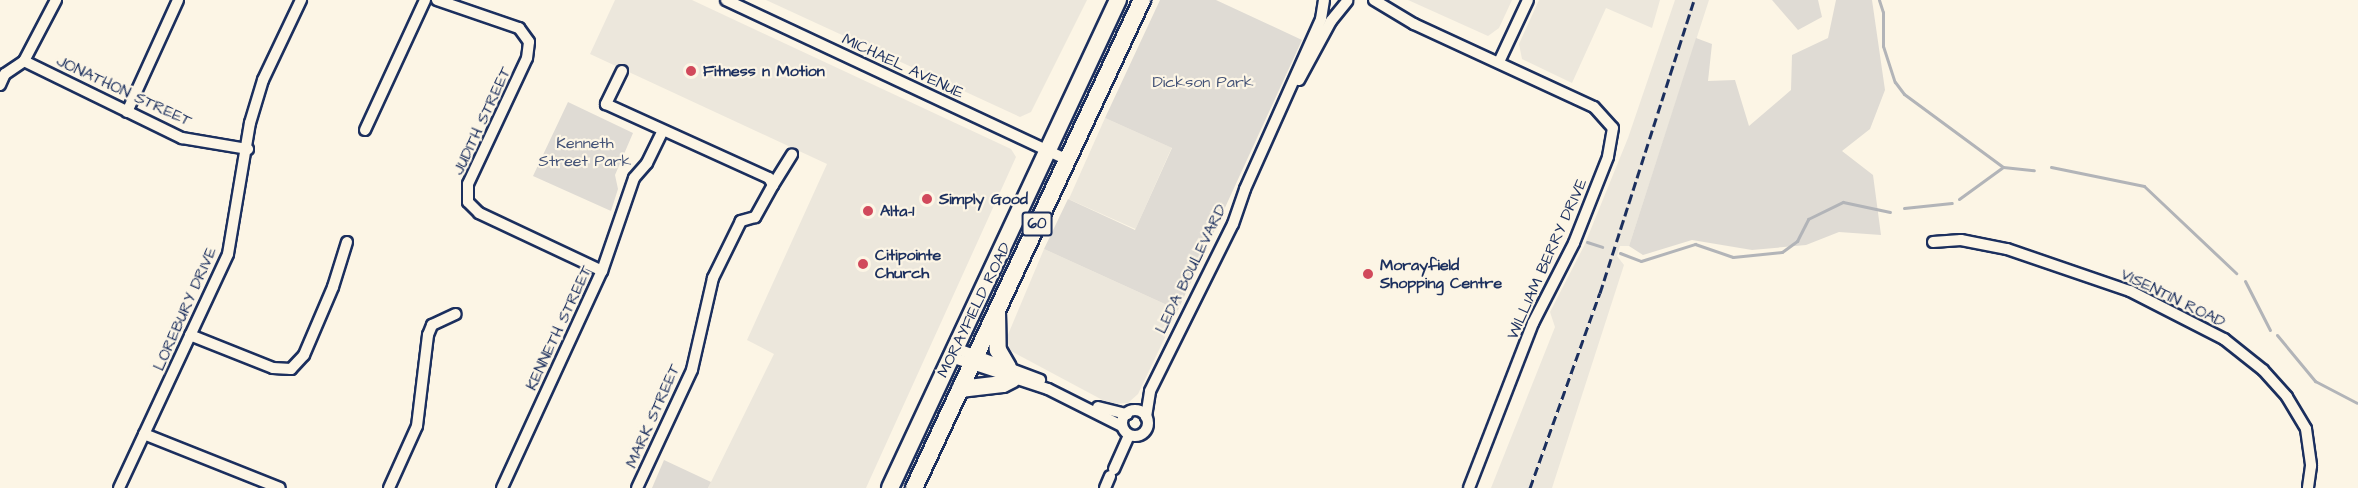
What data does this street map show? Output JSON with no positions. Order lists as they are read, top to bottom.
{
  "streets": {
    "main road": ["60", "MORAYFIELD ROAD"],
    "street": [
      "MICHAEL AVENUE",
      "JONATHON STREET",
      "JUDITH STREET",
      "WILLIAM BERRY DRIVE",
      "LEDA BOULEVARD",
      "VISENTIN ROAD",
      "LOREBURY DRIVE",
      "KENNETH STREET",
      "MARK STREET"
    ]
  },
  "crossings": [
    ["MICHAEL AVENUE", "MORAYFIELD ROAD"],
    ["JONATHON STREET", "LOREBURY DRIVE"],
    ["JUDITH STREET", "KENNETH STREET"]
  ],
  "parks": ["Dickson Park", "Kenneth Street Park"],
  "places": [
    "Fitness n Motion",
    "Simply Good",
    "Alta-1",
    "Citipointe Church",
    "Morayfield Shopping Centre"
  ]
}
